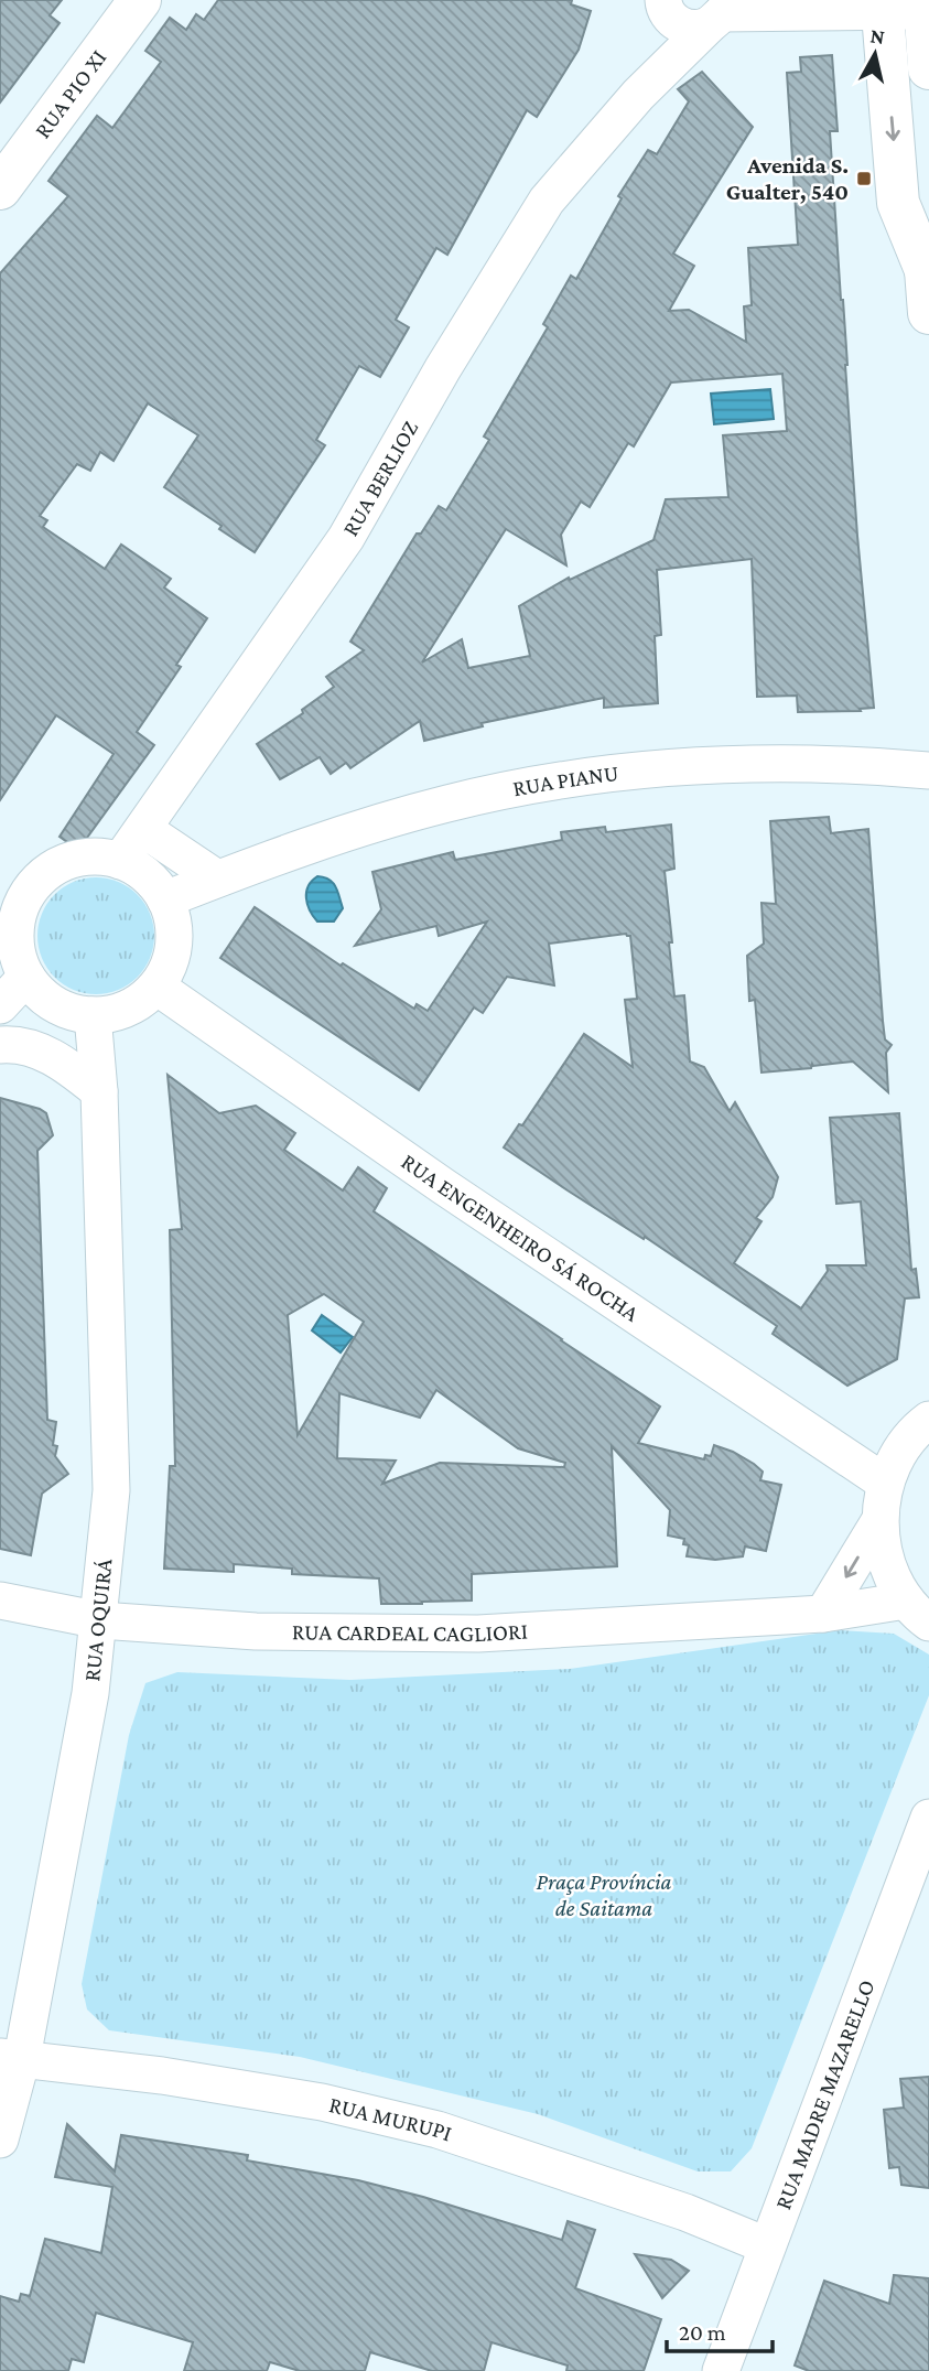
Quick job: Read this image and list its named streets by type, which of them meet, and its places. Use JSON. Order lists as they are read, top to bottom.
{
  "streets": {
    "street": [
      "RUA PIO XI",
      "RUA BERLIOZ",
      "RUA PIANU",
      "RUA ENGENHEIRO SÁ ROCHA",
      "RUA OQUIRÁ",
      "RUA CARDEAL CAGLIORI",
      "RUA MADRE MAZARELLO",
      "RUA MURUPI"
    ]
  },
  "crossings": [
    ["RUA BERLIOZ", "RUA PIANU"],
    ["RUA BERLIOZ", "RUA ENGENHEIRO SÁ ROCHA"],
    ["RUA BERLIOZ", "RUA OQUIRÁ"],
    ["RUA PIANU", "RUA ENGENHEIRO SÁ ROCHA"],
    ["RUA PIANU", "RUA OQUIRÁ"],
    ["RUA ENGENHEIRO SÁ ROCHA", "RUA OQUIRÁ"],
    ["RUA OQUIRÁ", "RUA CARDEAL CAGLIORI"],
    ["RUA OQUIRÁ", "RUA MURUPI"],
    ["RUA MADRE MAZARELLO", "RUA MURUPI"]
  ],
  "parks": ["Praça Província de Saitama"],
  "places": {
    "transit": ["Avenida S. Gualter, 540"]
  },
  "scale_bar": "20 m",
  "north": "top"
}
